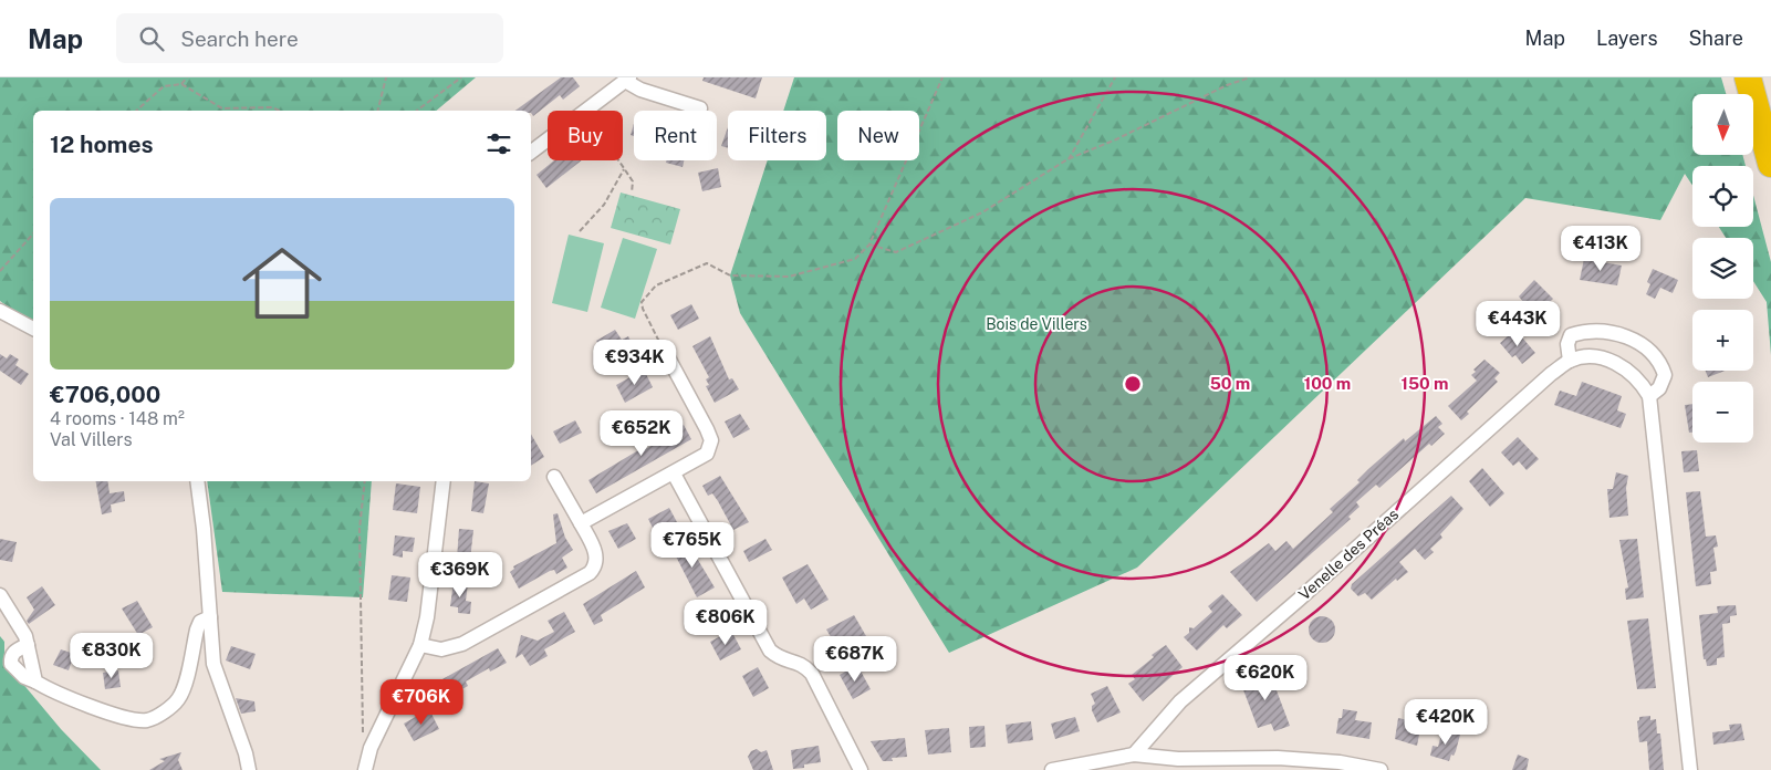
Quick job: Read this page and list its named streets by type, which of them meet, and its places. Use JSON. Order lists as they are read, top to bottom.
{
  "streets": {
    "street": ["Venelle des Préas"]
  },
  "parks": ["Bois de Villers"],
  "north": "bottom",
  "page": {
    "header": "Map",
    "search": "Search here",
    "nav": ["Map", "Layers", "Share"],
    "map_buttons": ["+", "−"],
    "chip": [
      "Buy",
      "Rent",
      "Filters",
      "New"
    ],
    "heading": "12 homes",
    "list": [
      {
        "name": "€706,000",
        "note": "4 rooms · 148 m² · Val Villers"
      }
    ],
    "price": [
      "€413K",
      "€443K",
      "€934K",
      "€652K",
      "€765K",
      "€369K",
      "€806K",
      "€830K",
      "€687K",
      "€620K",
      "€706K",
      "€420K"
    ]
  },
  "rings": ["50 m", "100 m", "150 m"]
}
